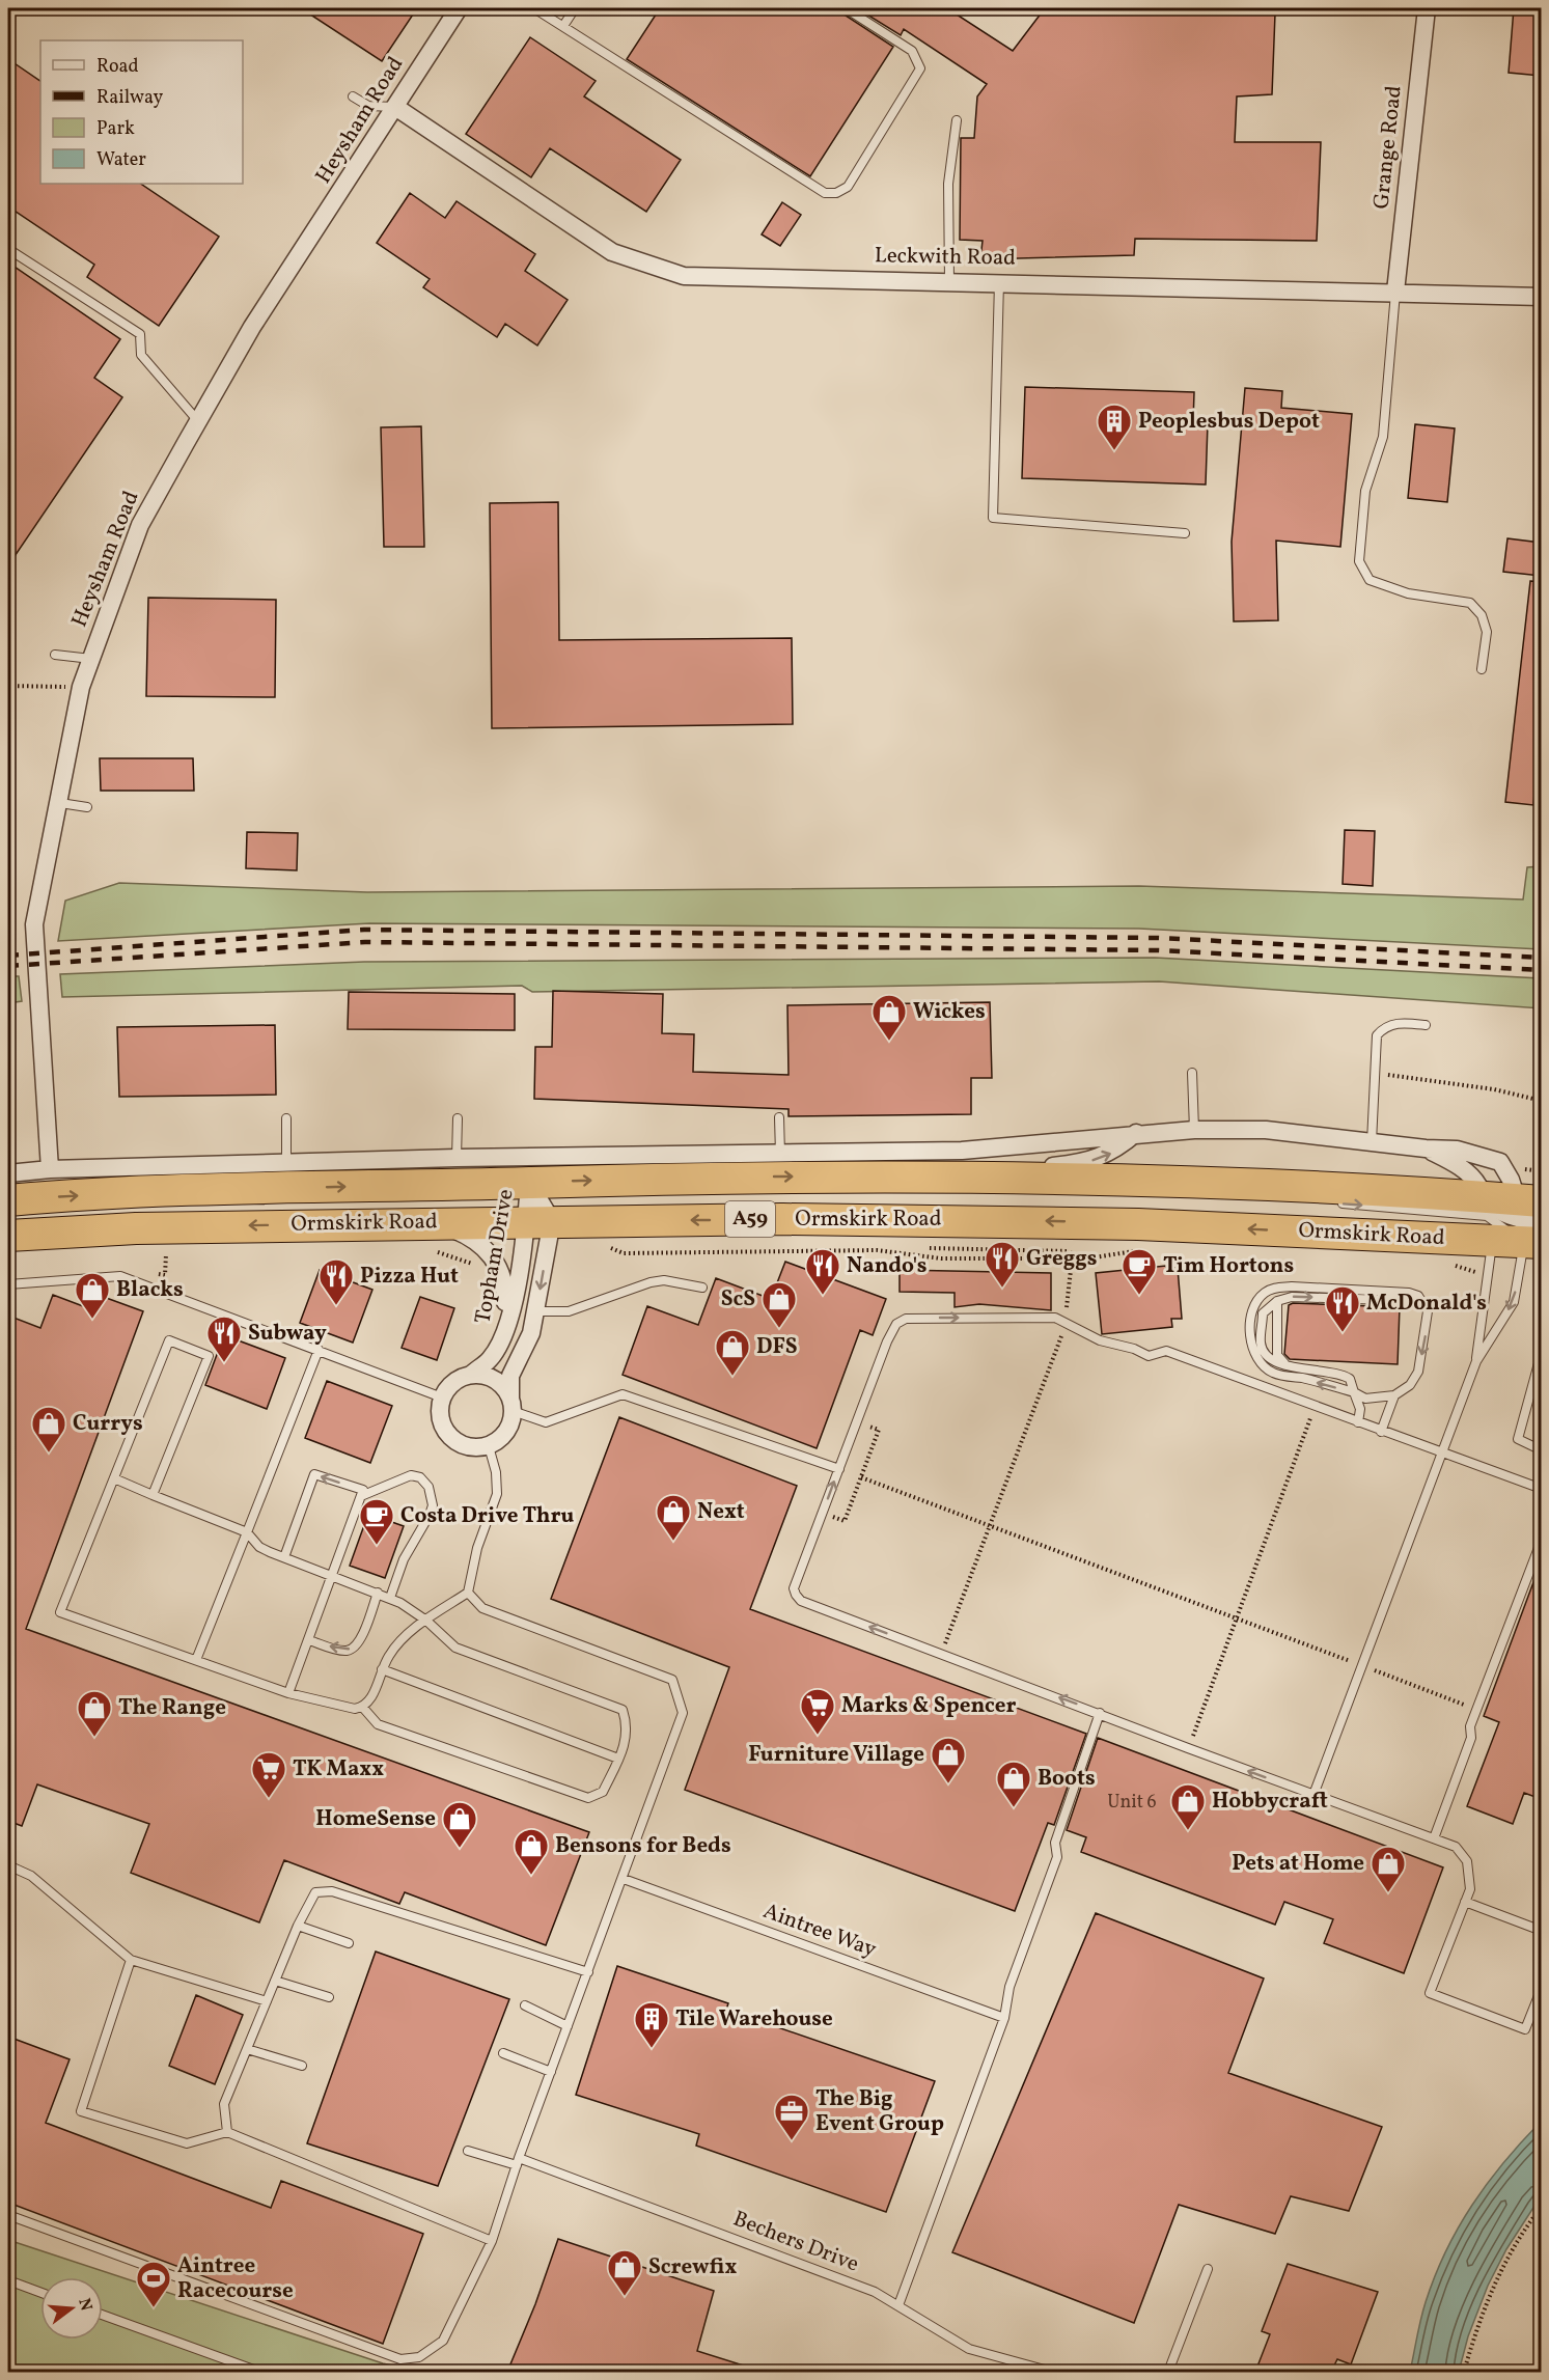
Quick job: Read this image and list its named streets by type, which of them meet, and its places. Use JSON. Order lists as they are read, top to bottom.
{
  "streets": {
    "highway": ["A59", "Ormskirk Road"],
    "street": [
      "Heysham Road",
      "Grange Road",
      "Leckwith Road",
      "Topham Drive"
    ],
    "lane": ["Aintree Way", "Bechers Drive"]
  },
  "crossings": [
    ["Heysham Road", "Leckwith Road"],
    ["Grange Road", "Leckwith Road"],
    ["Ormskirk Road", "Topham Drive"]
  ],
  "places": {
    "building": ["Peoplesbus Depot", "Tile Warehouse"],
    "shop": [
      "Wickes",
      "Blacks",
      "ScS",
      "DFS",
      "Currys",
      "Next",
      "The Range",
      "Furniture Village",
      "Boots",
      "Hobbycraft",
      "HomeSense",
      "Bensons for Beds",
      "Pets at Home",
      "Screwfix"
    ],
    "restaurant": [
      "Greggs",
      "Nando's",
      "Pizza Hut",
      "McDonald's",
      "Subway"
    ],
    "cafe": ["Tim Hortons", "Costa Drive Thru"],
    "supermarket": ["Marks & Spencer", "TK Maxx"],
    "office": ["The Big Event Group"],
    "sports": ["Aintree Racecourse"]
  },
  "house_numbers": ["Unit 6"],
  "legend": [
    "Road",
    "Railway",
    "Park",
    "Water"
  ],
  "north": "right"
}
